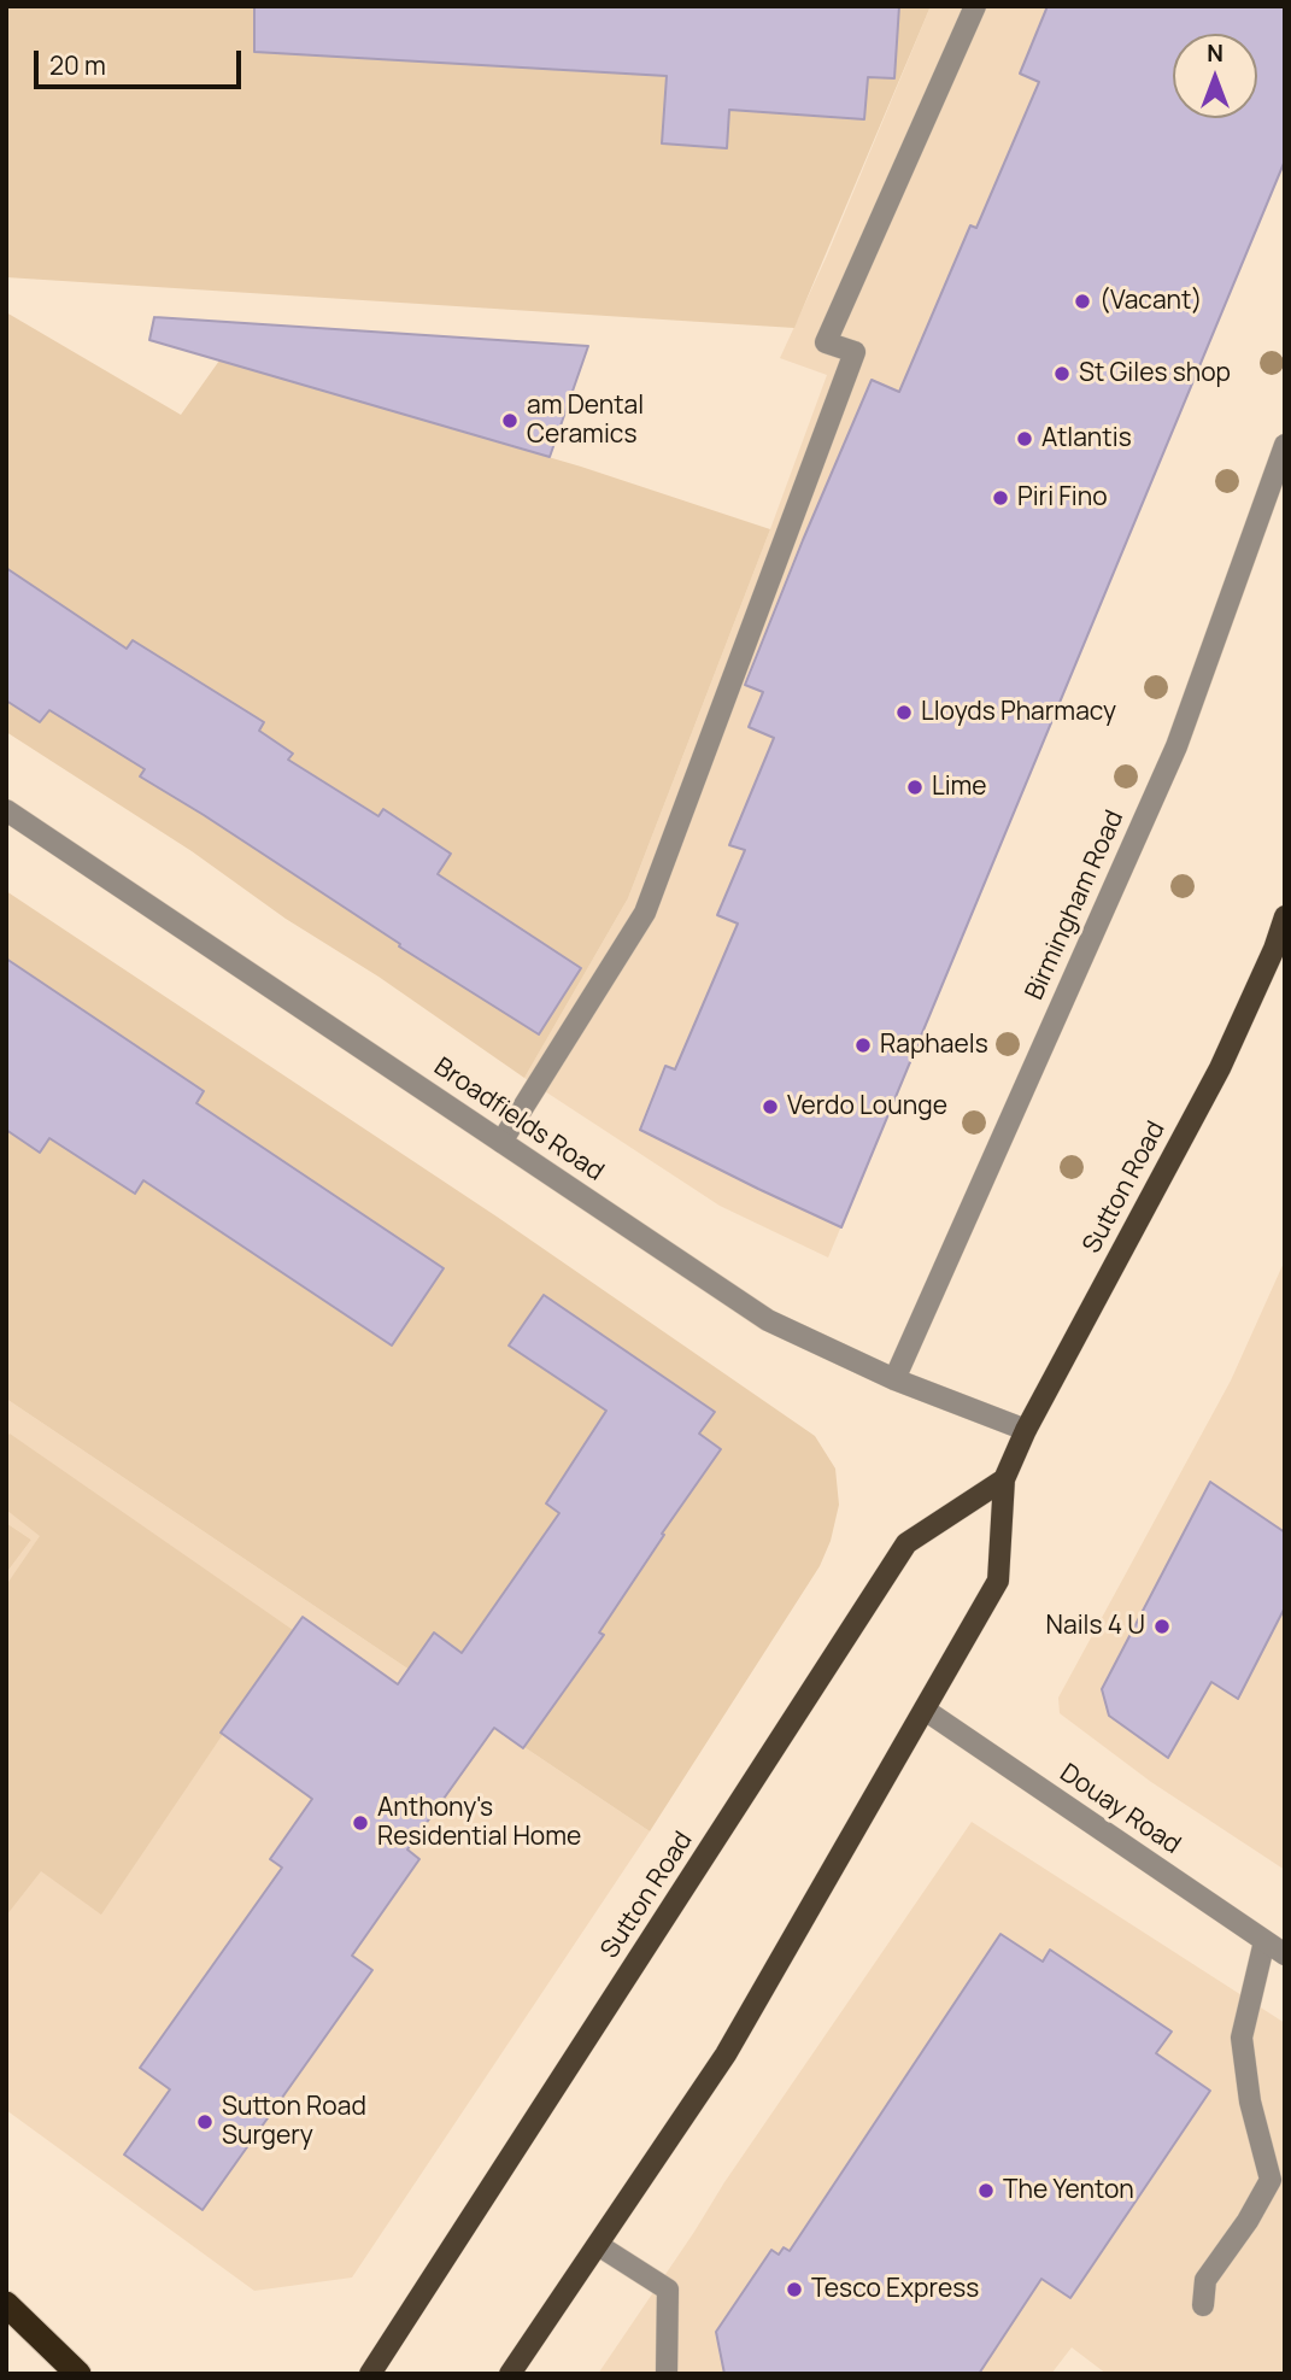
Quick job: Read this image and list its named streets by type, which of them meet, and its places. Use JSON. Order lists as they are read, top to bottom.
{
  "streets": {
    "main road": ["Sutton Road"],
    "street": ["Birmingham Road", "Broadfields Road", "Douay Road"]
  },
  "crossings": [
    ["Birmingham Road", "Broadfields Road"],
    ["Broadfields Road", "Sutton Road"],
    ["Sutton Road", "Douay Road"]
  ],
  "places": [
    "(Vacant)",
    "St Giles shop",
    "am Dental Ceramics",
    "Atlantis",
    "Piri Fino",
    "Lloyds Pharmacy",
    "Lime",
    "Raphaels",
    "Verdo Lounge",
    "Nails 4 U",
    "Anthony's Residential Home",
    "Sutton Road Surgery",
    "The Yenton",
    "Tesco Express"
  ],
  "scale_bar": "20 m",
  "north": "top"
}
